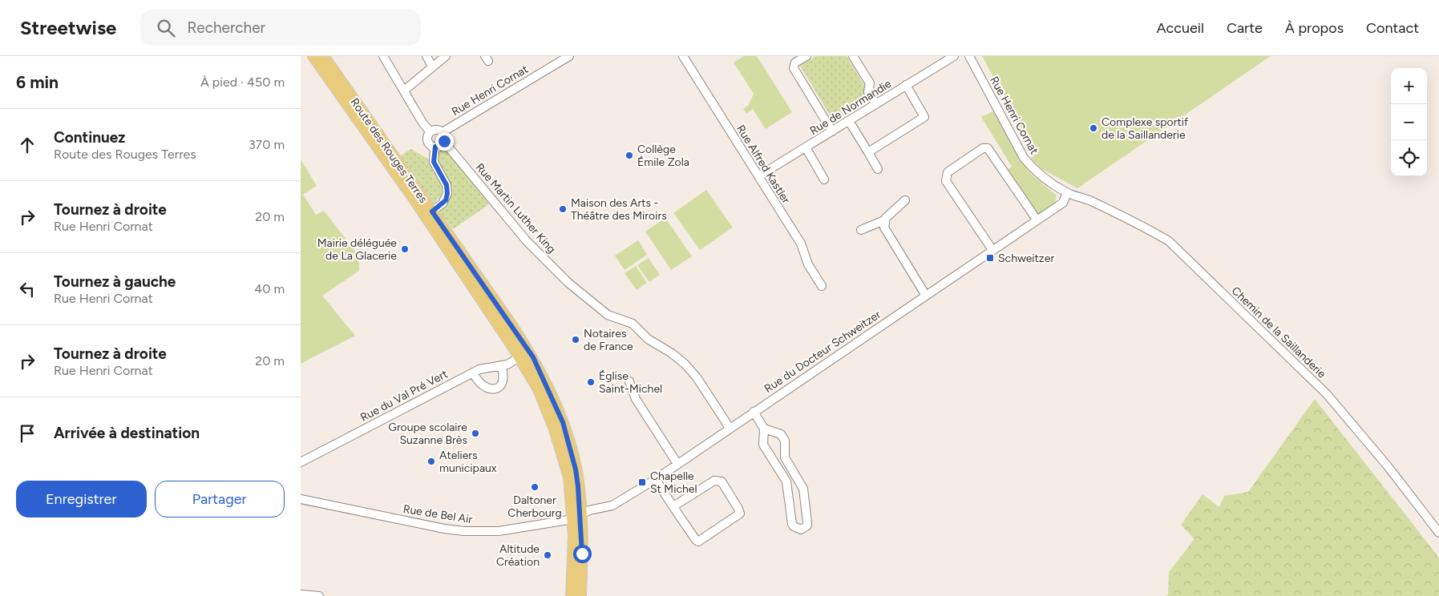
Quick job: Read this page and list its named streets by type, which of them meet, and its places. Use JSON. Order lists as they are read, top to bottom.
{
  "streets": {
    "main road": ["Route des Rouges Terres"],
    "street": [
      "Rue Henri Cornat",
      "Rue de Normandie",
      "Rue Alfred Kastler",
      "Rue Martin Luther King",
      "Chemin de la Saillanderie",
      "Rue du Docteur Schweitzer",
      "Rue du Val Pré Vert",
      "Rue de Bel Air"
    ]
  },
  "crossings": [
    ["Rue Henri Cornat", "Rue Martin Luther King"],
    ["Rue Henri Cornat", "Chemin de la Saillanderie"],
    ["Rue Henri Cornat", "Rue du Docteur Schweitzer"],
    ["Rue de Normandie", "Rue Alfred Kastler"],
    ["Route des Rouges Terres", "Rue du Docteur Schweitzer"],
    ["Route des Rouges Terres", "Rue du Val Pré Vert"],
    ["Route des Rouges Terres", "Rue de Bel Air"],
    ["Rue Martin Luther King", "Rue du Docteur Schweitzer"],
    ["Chemin de la Saillanderie", "Rue du Docteur Schweitzer"],
    ["Rue du Docteur Schweitzer", "Rue de Bel Air"]
  ],
  "places": {
    "other": [
      "Complexe sportif de la Saillanderie",
      "Collège Émile Zola",
      "Maison des Arts - Théâtre des Miroirs",
      "Mairie déléguée de La Glacerie",
      "Notaires de France",
      "Église Saint-Michel",
      "Groupe scolaire Suzanne Brès",
      "Ateliers municipaux",
      "Daltoner Cherbourg",
      "Altitude Création"
    ],
    "transit": ["Schweitzer", "Chapelle St Michel"]
  },
  "page": {
    "header": "Streetwise",
    "search": "Rechercher",
    "nav": [
      "Accueil",
      "Carte",
      "À propos",
      "Contact"
    ],
    "heading": ["6 min", "À pied · 450 m"],
    "map_buttons": ["+", "−"],
    "list": [
      ["Continuez", "Route des Rouges Terres", "370 m"],
      ["Tournez à droite", "Rue Henri Cornat", "20 m"],
      ["Tournez à gauche", "Rue Henri Cornat", "40 m"],
      ["Tournez à droite", "Rue Henri Cornat", "20 m"],
      "Arrivée à destination"
    ],
    "buttons": ["Enregistrer", "Partager"]
  }
}
